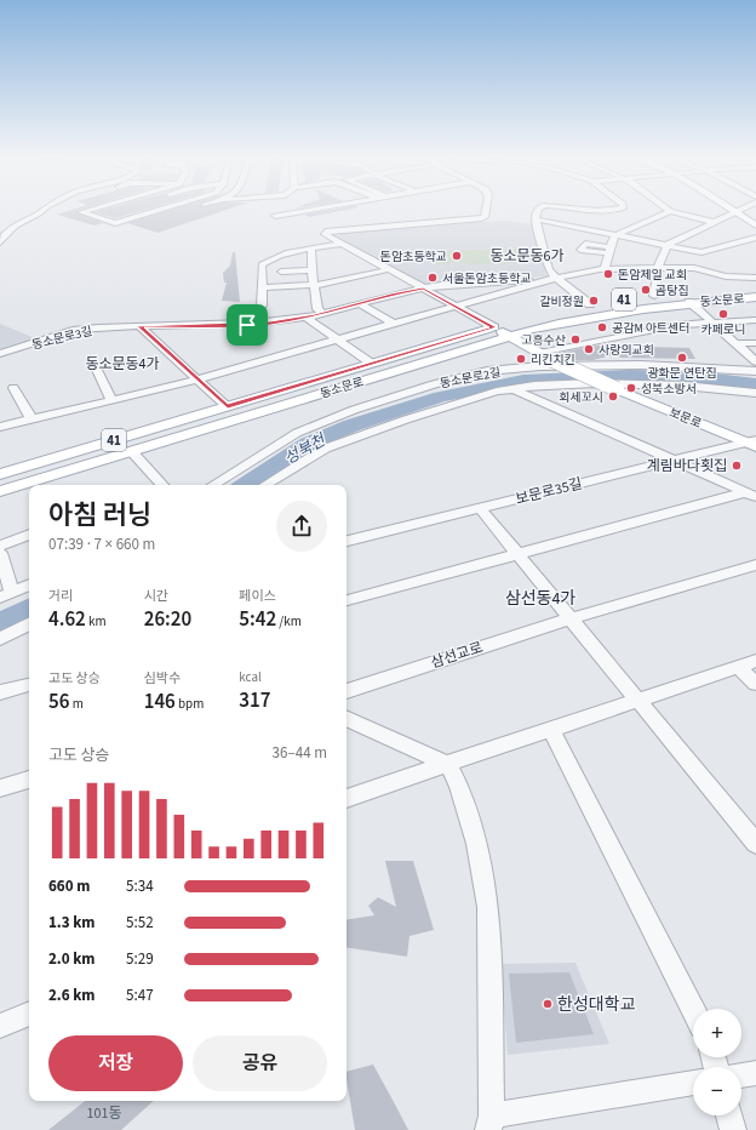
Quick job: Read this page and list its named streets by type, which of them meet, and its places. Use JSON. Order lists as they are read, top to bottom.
{
  "streets": {
    "main road": ["41", "동소문로", "보문로"],
    "street": [
      "동소문로3길",
      "동소문로2길",
      "보문로35길",
      "삼선교로"
    ]
  },
  "crossings": [
    ["동소문로", "동소문로3길"],
    ["보문로", "보문로35길"]
  ],
  "districts": ["동소문동6가", "동소문동4가", "삼선동4가"],
  "water": ["성북천"],
  "places": [
    "돈암초등학교",
    "돈암제일 교회",
    "서울돈암초등학교",
    "곰탕집",
    "갈비정원",
    "카페로니",
    "공감M 아트센터",
    "고흥수산",
    "사랑의교회",
    "광화문 연탄집",
    "리킨치킨",
    "성북소방서",
    "회세꼬시",
    "계림바다횟집",
    "한성대학교"
  ],
  "house_numbers": ["101동"],
  "page": {
    "heading": ["아침 러닝", "07:39 · 7 × 660 m"],
    "stats": [
      ["거리", "4.62 km"],
      ["시간", "26:20"],
      ["페이스", "5:42 /km"],
      ["고도 상승", "56 m"],
      ["심박수", "146 bpm"],
      ["kcal", "317"]
    ],
    "chart": ["고도 상승", "36–44 m"],
    "list": [
      {
        "name": "660 m",
        "note": "5:34"
      },
      {
        "name": "1.3 km",
        "note": "5:52"
      },
      {
        "name": "2.0 km",
        "note": "5:29"
      },
      {
        "name": "2.6 km",
        "note": "5:47"
      }
    ],
    "map_buttons": ["+", "−"],
    "buttons": ["저장", "공유"]
  }
}
